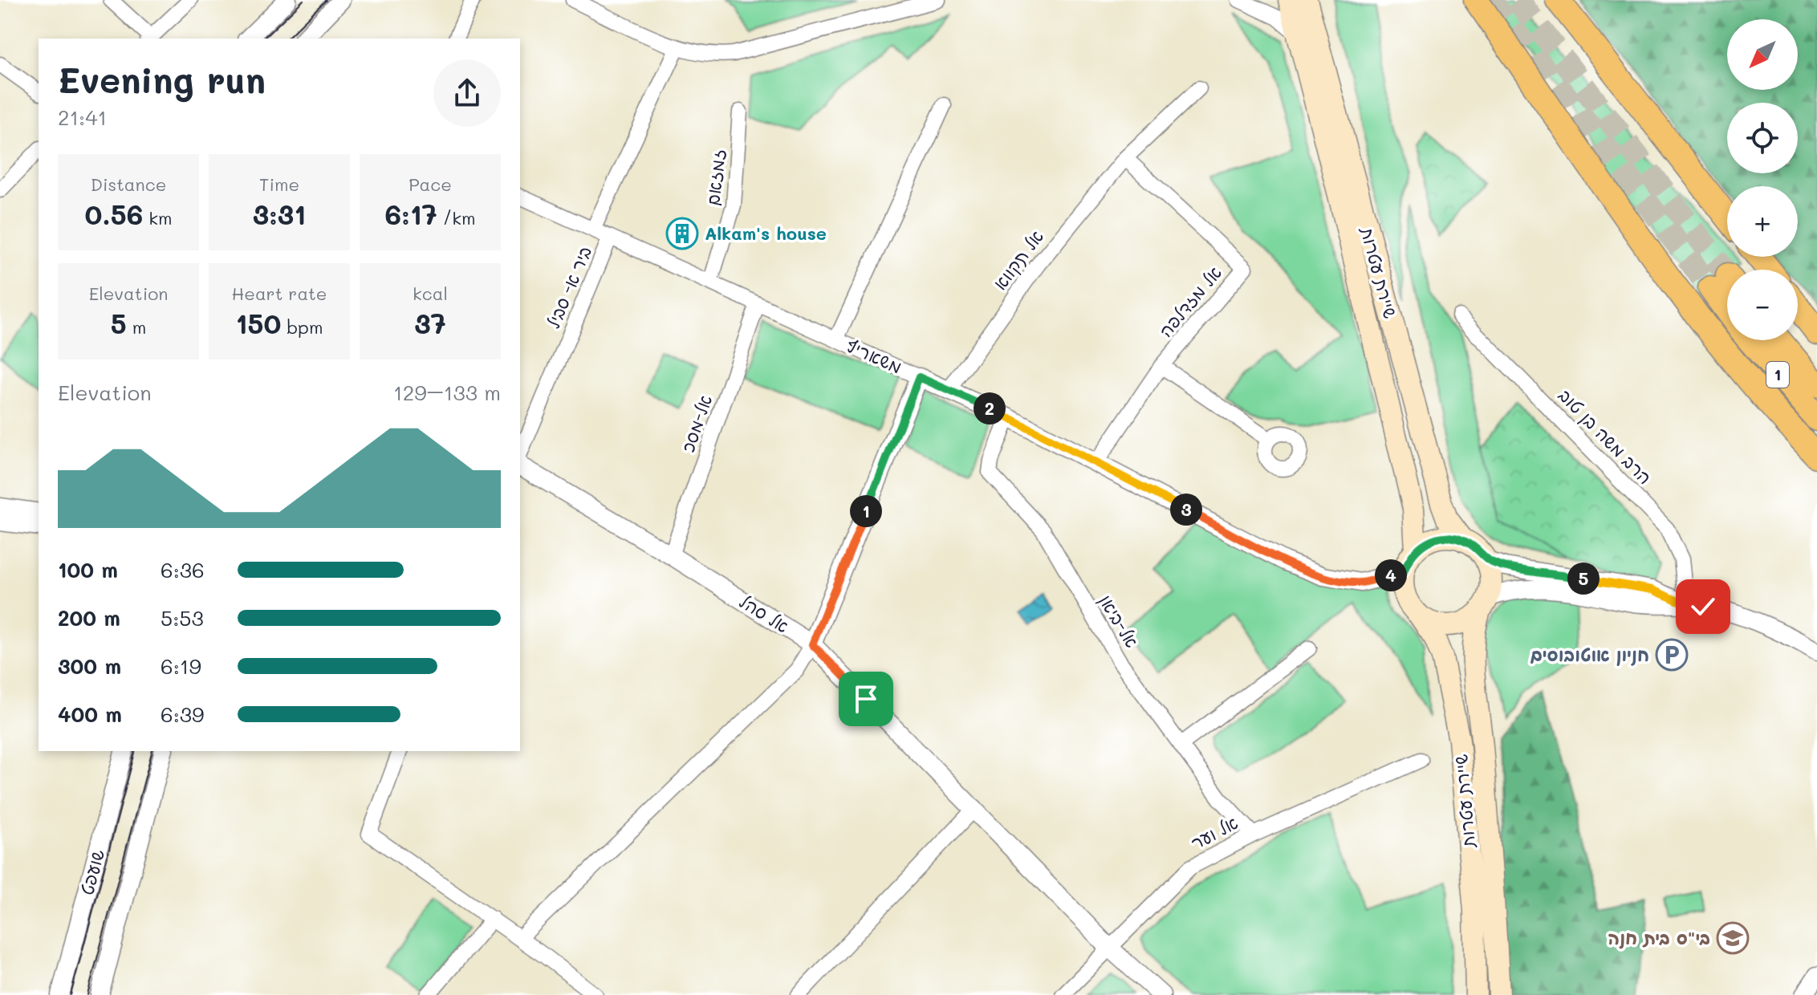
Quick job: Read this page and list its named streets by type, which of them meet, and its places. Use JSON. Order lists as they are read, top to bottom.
{
  "streets": {
    "highway": ["1"],
    "main road": ["שיירת עטרות"],
    "street": [
      "זמזאם",
      "אל תקווא",
      "ביר א- סביל",
      "אל מזדלפה",
      "משאריף",
      "אל-מסכ",
      "הרב משה בן טוב",
      "אל סהל",
      "אל-ביאן",
      "אל וער",
      "שועפט"
    ]
  },
  "crossings": [
    ["זמזאם", "משאריף"],
    ["אל תקווא", "אל מזדלפה"],
    ["אל תקווא", "משאריף"],
    ["שיירת עטרות", "משאריף"],
    ["ביר א- סביל", "משאריף"],
    ["אל מזדלפה", "משאריף"],
    ["משאריף", "אל-מסכ"],
    ["משאריף", "אל-ביאן"],
    ["אל-מסכ", "אל סהל"],
    ["אל סהל", "אל וער"],
    ["אל-ביאן", "אל וער"]
  ],
  "places": {
    "building": ["Alkam's house"],
    "parking": ["חניון אוטובוסים"],
    "school or university": ["בי\"ס בית חנה"]
  },
  "north": "bottom left",
  "page": {
    "map_buttons": ["+", "−"],
    "heading": ["Evening run", "21:41"],
    "stats": [
      ["Distance", "0.56 km"],
      ["Time", "3:31"],
      ["Pace", "6:17 /km"],
      ["Elevation", "5 m"],
      ["Heart rate", "150 bpm"],
      ["kcal", "37"]
    ],
    "chart": ["Elevation", "129–133 m"],
    "pins": [
      "2",
      "3",
      "1",
      "4",
      "5"
    ],
    "list": [
      {
        "name": "100 m",
        "note": "6:36"
      },
      {
        "name": "200 m",
        "note": "5:53"
      },
      {
        "name": "300 m",
        "note": "6:19"
      },
      {
        "name": "400 m",
        "note": "6:39"
      }
    ]
  }
}
